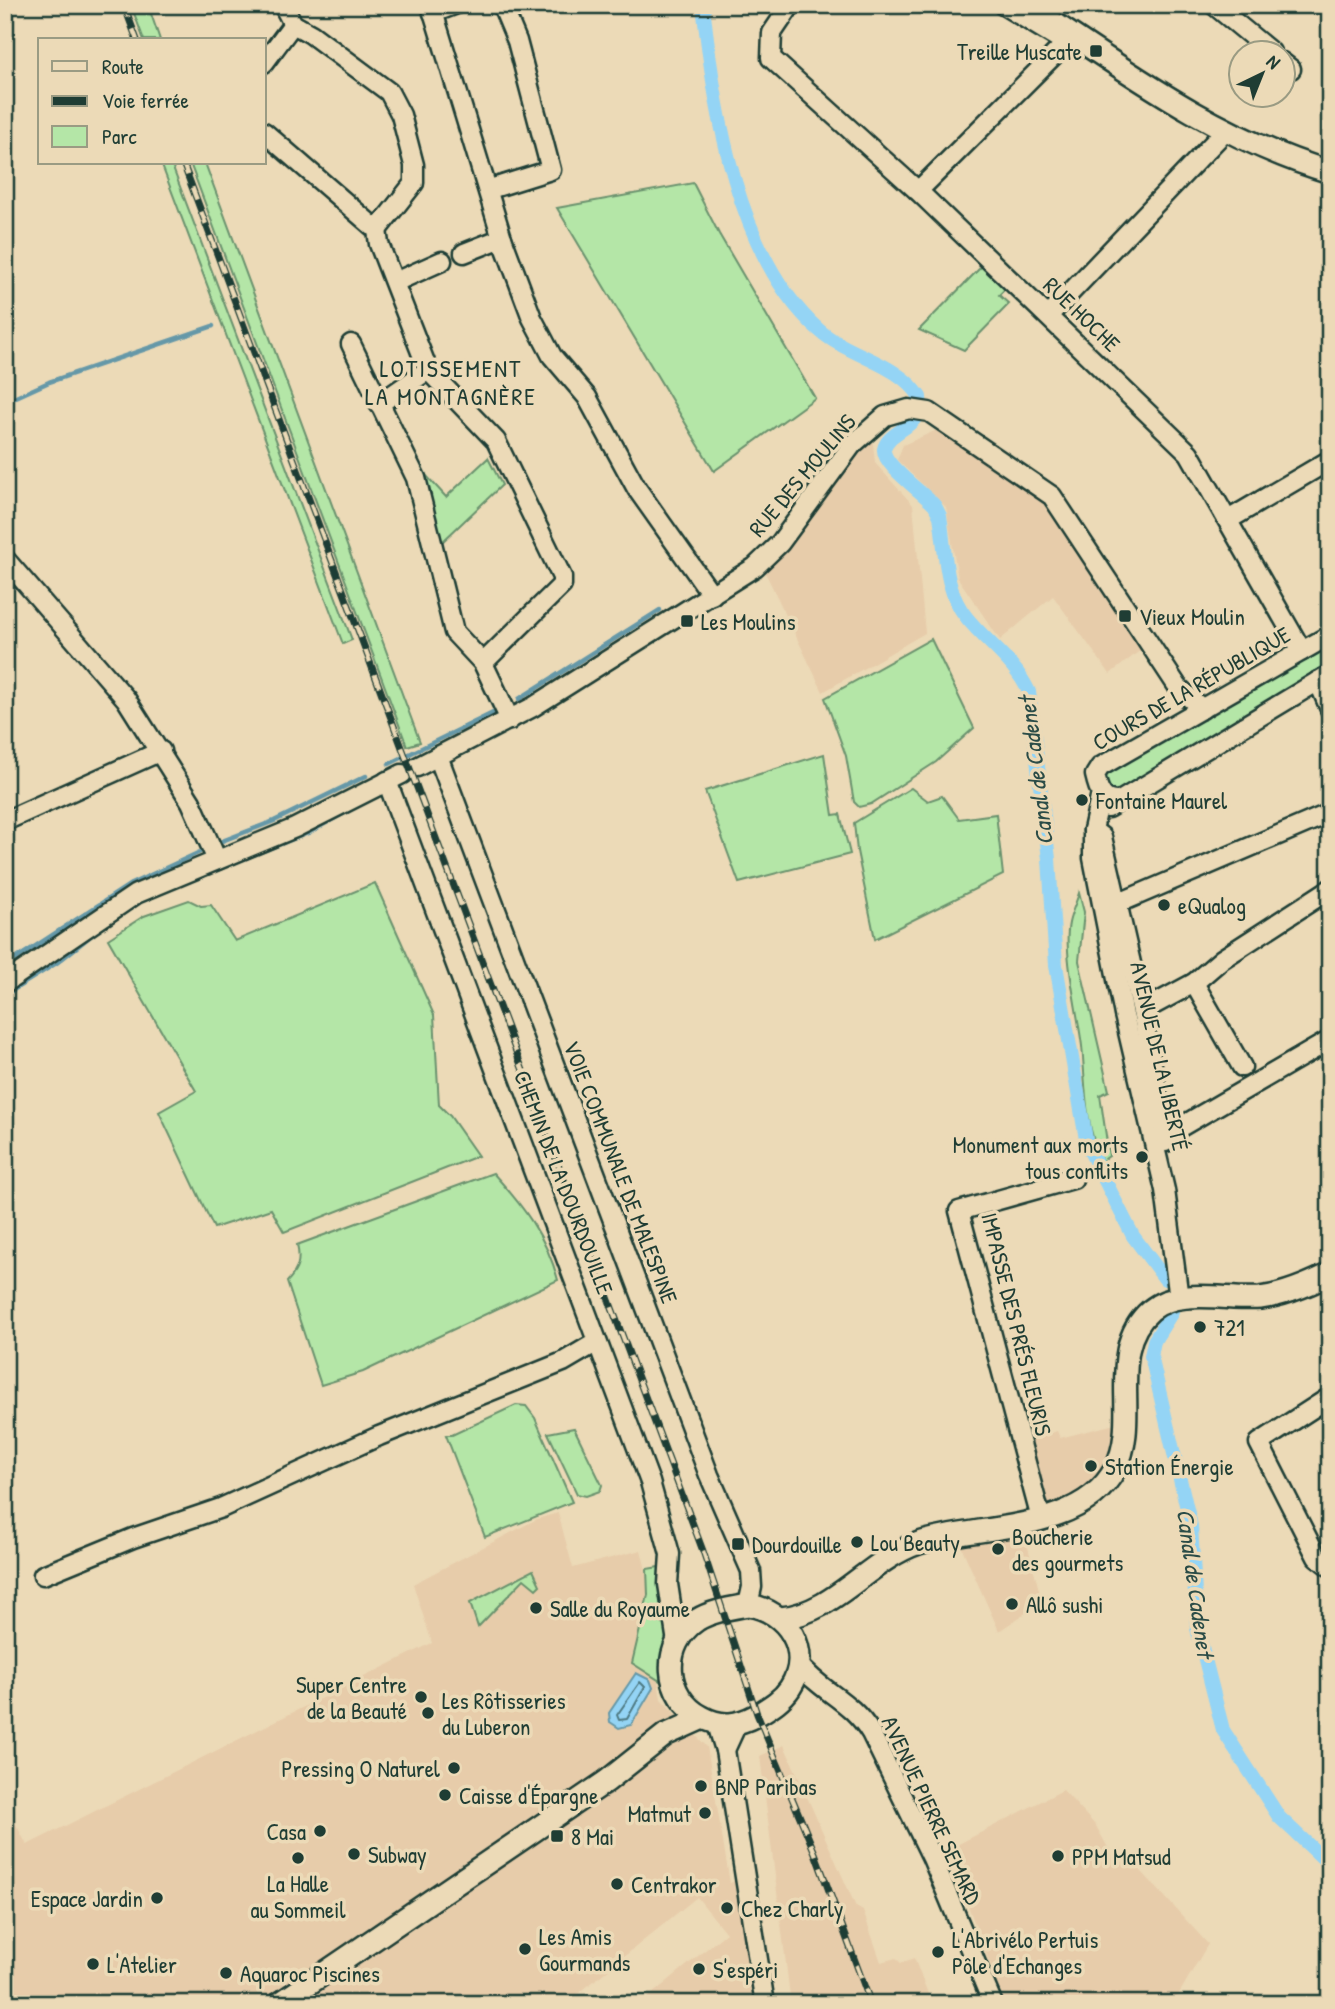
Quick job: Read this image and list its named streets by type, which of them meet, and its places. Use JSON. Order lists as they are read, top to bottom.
{
  "streets": {
    "street": [
      "RUE HOCHE",
      "RUE DES MOULINS",
      "COURS DE LA RÉPUBLIQUE",
      "AVENUE DE LA LIBERTÉ",
      "VOIE COMMUNALE DE MALESPINE",
      "CHEMIN DE LA DOURDOUILLE",
      "IMPASSE DES PRÉS FLEURIS",
      "AVENUE PIERRE SEMARD"
    ]
  },
  "crossings": [
    ["RUE HOCHE", "COURS DE LA RÉPUBLIQUE"],
    ["RUE DES MOULINS", "COURS DE LA RÉPUBLIQUE"],
    ["RUE DES MOULINS", "VOIE COMMUNALE DE MALESPINE"],
    ["RUE DES MOULINS", "CHEMIN DE LA DOURDOUILLE"],
    ["VOIE COMMUNALE DE MALESPINE", "CHEMIN DE LA DOURDOUILLE"],
    ["VOIE COMMUNALE DE MALESPINE", "AVENUE PIERRE SEMARD"],
    ["CHEMIN DE LA DOURDOUILLE", "AVENUE PIERRE SEMARD"]
  ],
  "districts": ["LOTISSEMENT LA MONTAGNÈRE"],
  "water": ["Canal de Cadenet"],
  "places": {
    "transit": [
      "Treille Muscate",
      "Vieux Moulin",
      "Les Moulins",
      "Dourdouille",
      "8 Mai"
    ],
    "other": [
      "Fontaine Maurel",
      "eQualog",
      "Monument aux morts tous conflits",
      "721",
      "Station Énergie",
      "Lou Beauty",
      "Boucherie des gourmets",
      "Allô sushi",
      "Salle du Royaume",
      "Super Centre de la Beauté",
      "Les Rôtisseries du Luberon",
      "Pressing O Naturel",
      "BNP Paribas",
      "Caisse d'Épargne",
      "Matmut",
      "Casa",
      "Subway",
      "PPM Matsud",
      "La Halle au Sommeil",
      "Centrakor",
      "Espace Jardin",
      "Chez Charly",
      "Les Amis Gourmands",
      "L'Abrivélo Pertuis Pôle d'Echanges",
      "L'Atelier",
      "S'espéri",
      "Aquaroc Piscines"
    ]
  },
  "legend": ["Route", "Voie ferrée", "Parc"],
  "north": "top right"
}
